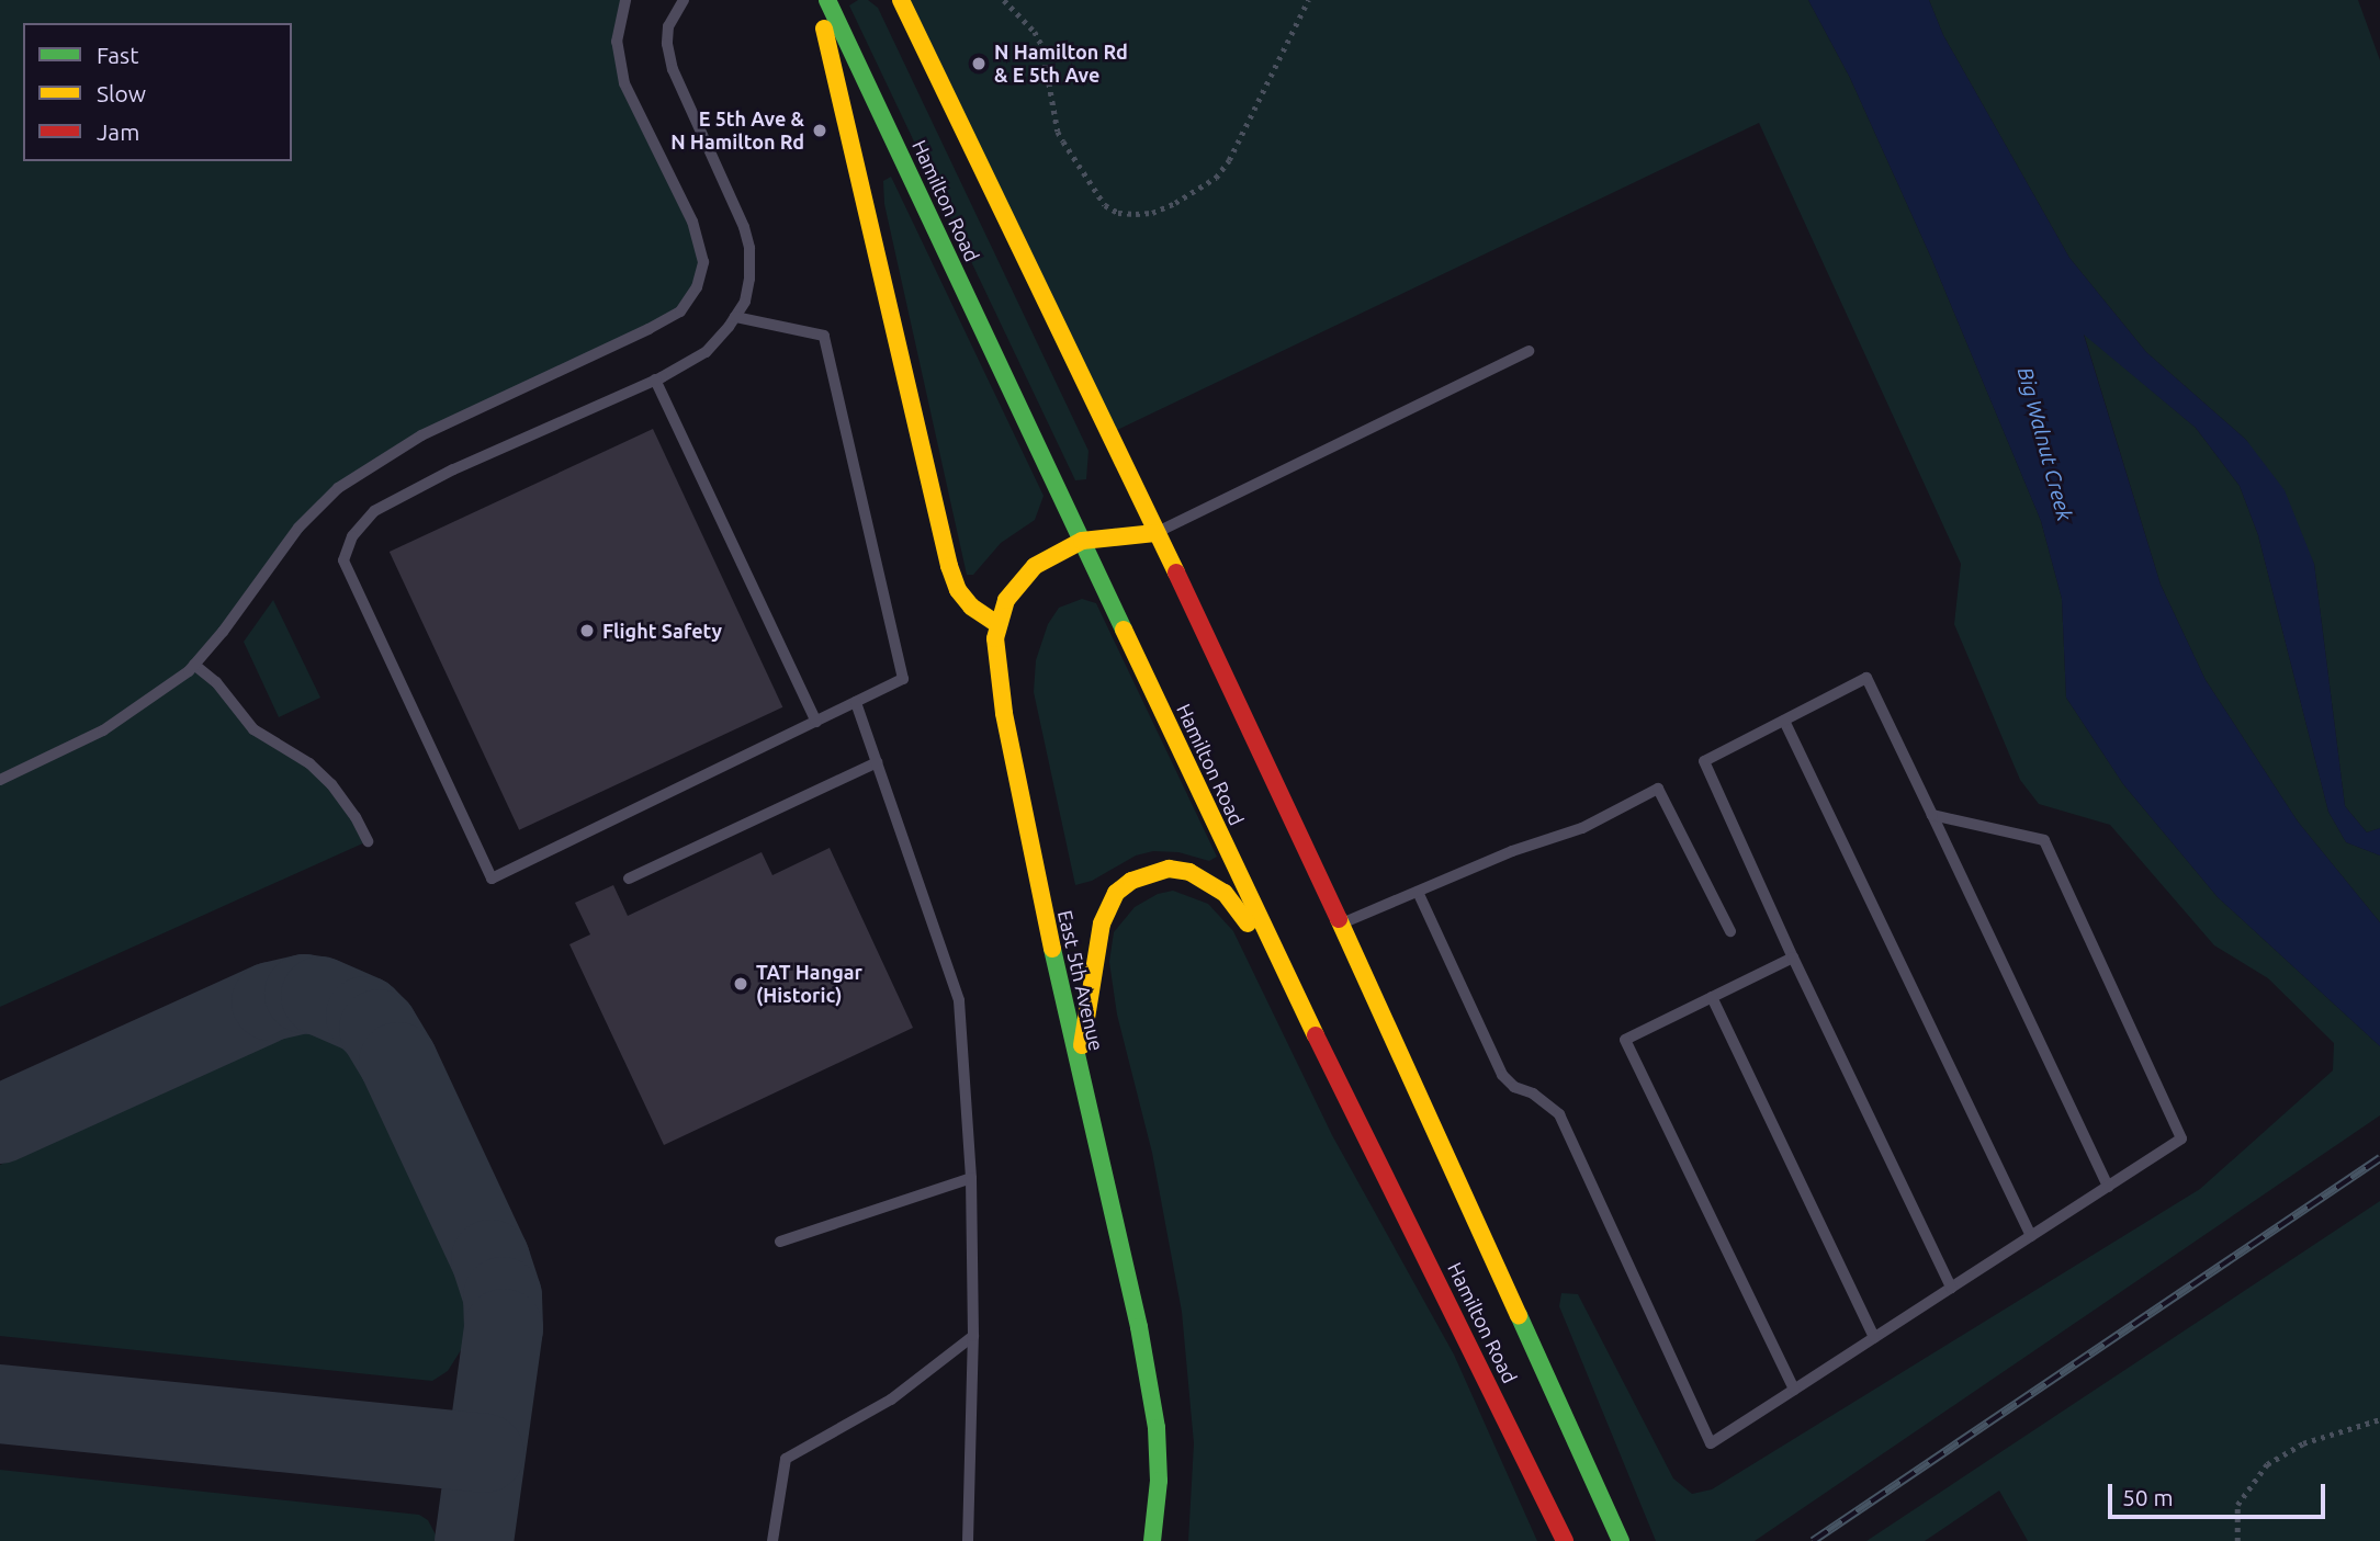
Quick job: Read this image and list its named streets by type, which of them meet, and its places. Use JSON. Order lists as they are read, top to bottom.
{
  "streets": {
    "main road": ["Hamilton Road", "East 5th Avenue"]
  },
  "crossings": [
    ["Hamilton Road", "East 5th Avenue"]
  ],
  "water": ["Big Walnut Creek"],
  "places": [
    "N Hamilton Rd & E 5th Ave",
    "E 5th Ave & N Hamilton Rd",
    "Flight Safety",
    "TAT Hangar (Historic)"
  ],
  "legend": ["Fast", "Slow", "Jam"],
  "scale_bar": "50 m"
}
